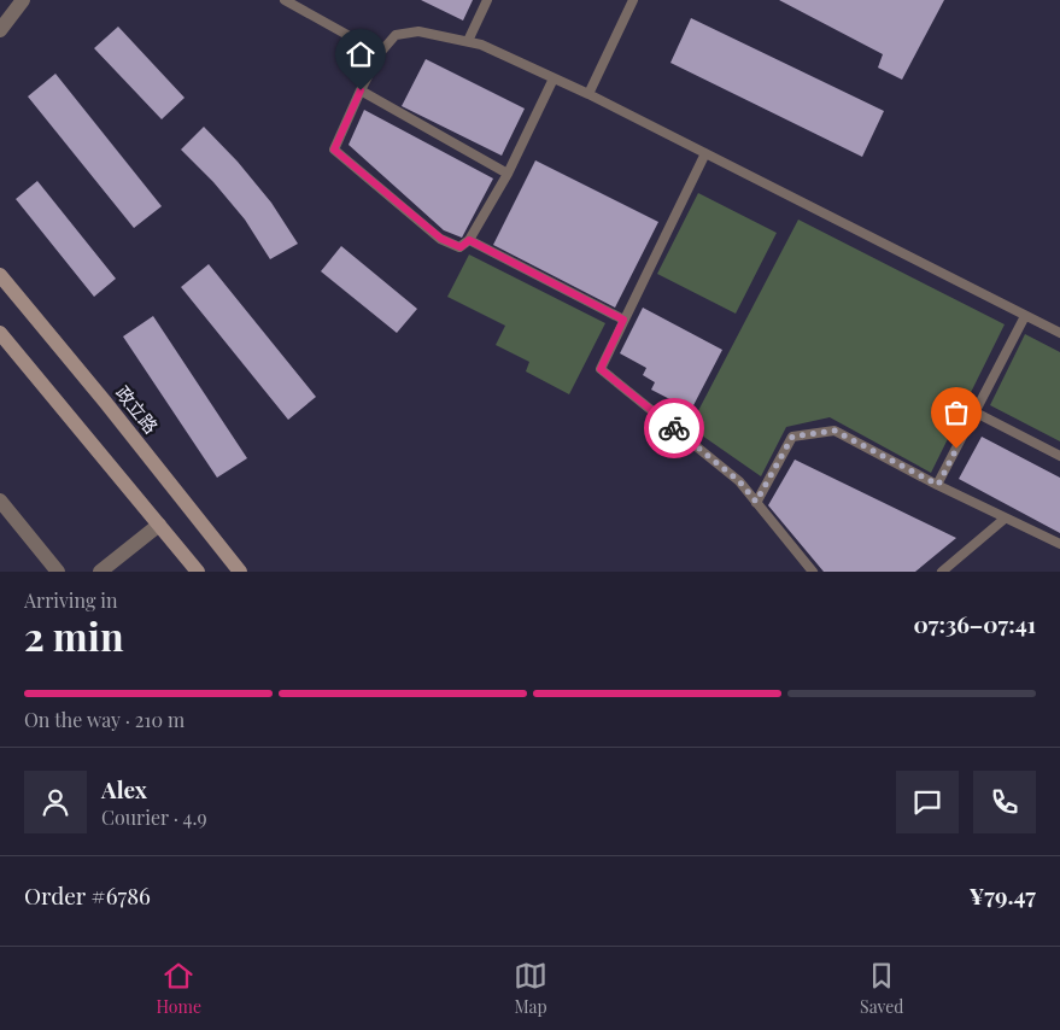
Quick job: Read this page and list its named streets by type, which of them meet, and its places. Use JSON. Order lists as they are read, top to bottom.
{
  "streets": {
    "main road": ["政立路"]
  },
  "page": {
    "heading": ["2 min", "Arriving in", "07:36–07:41"],
    "panel": [
      "Alex",
      "Courier · 4.9",
      "Order #6786",
      "¥79.47"
    ],
    "bar": "On the way · 210 m",
    "tabs": ["Home", "Map", "Saved"]
  }
}
